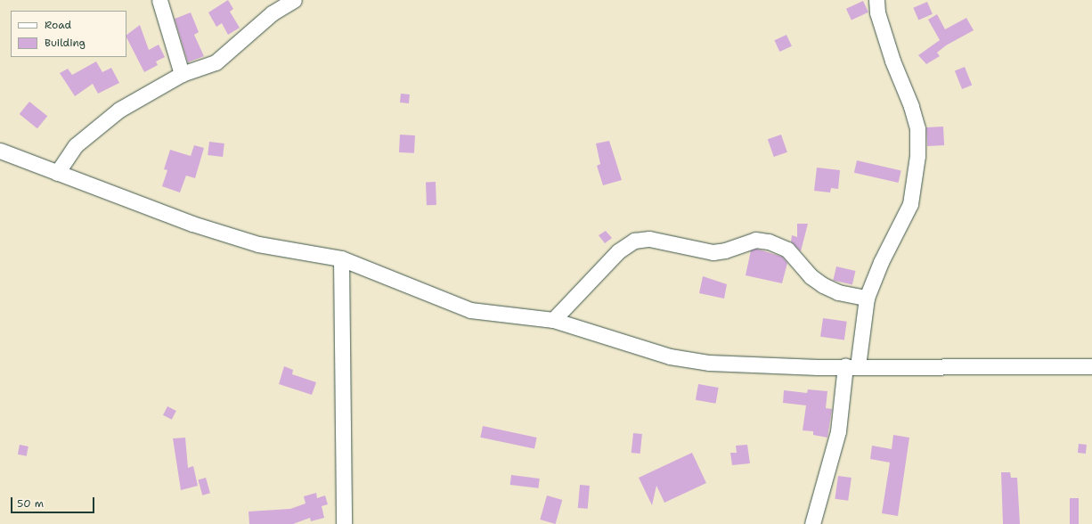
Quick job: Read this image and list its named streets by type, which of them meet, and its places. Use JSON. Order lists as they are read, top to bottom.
{
  "legend": ["Road", "Building"],
  "scale_bar": "50 m"
}
